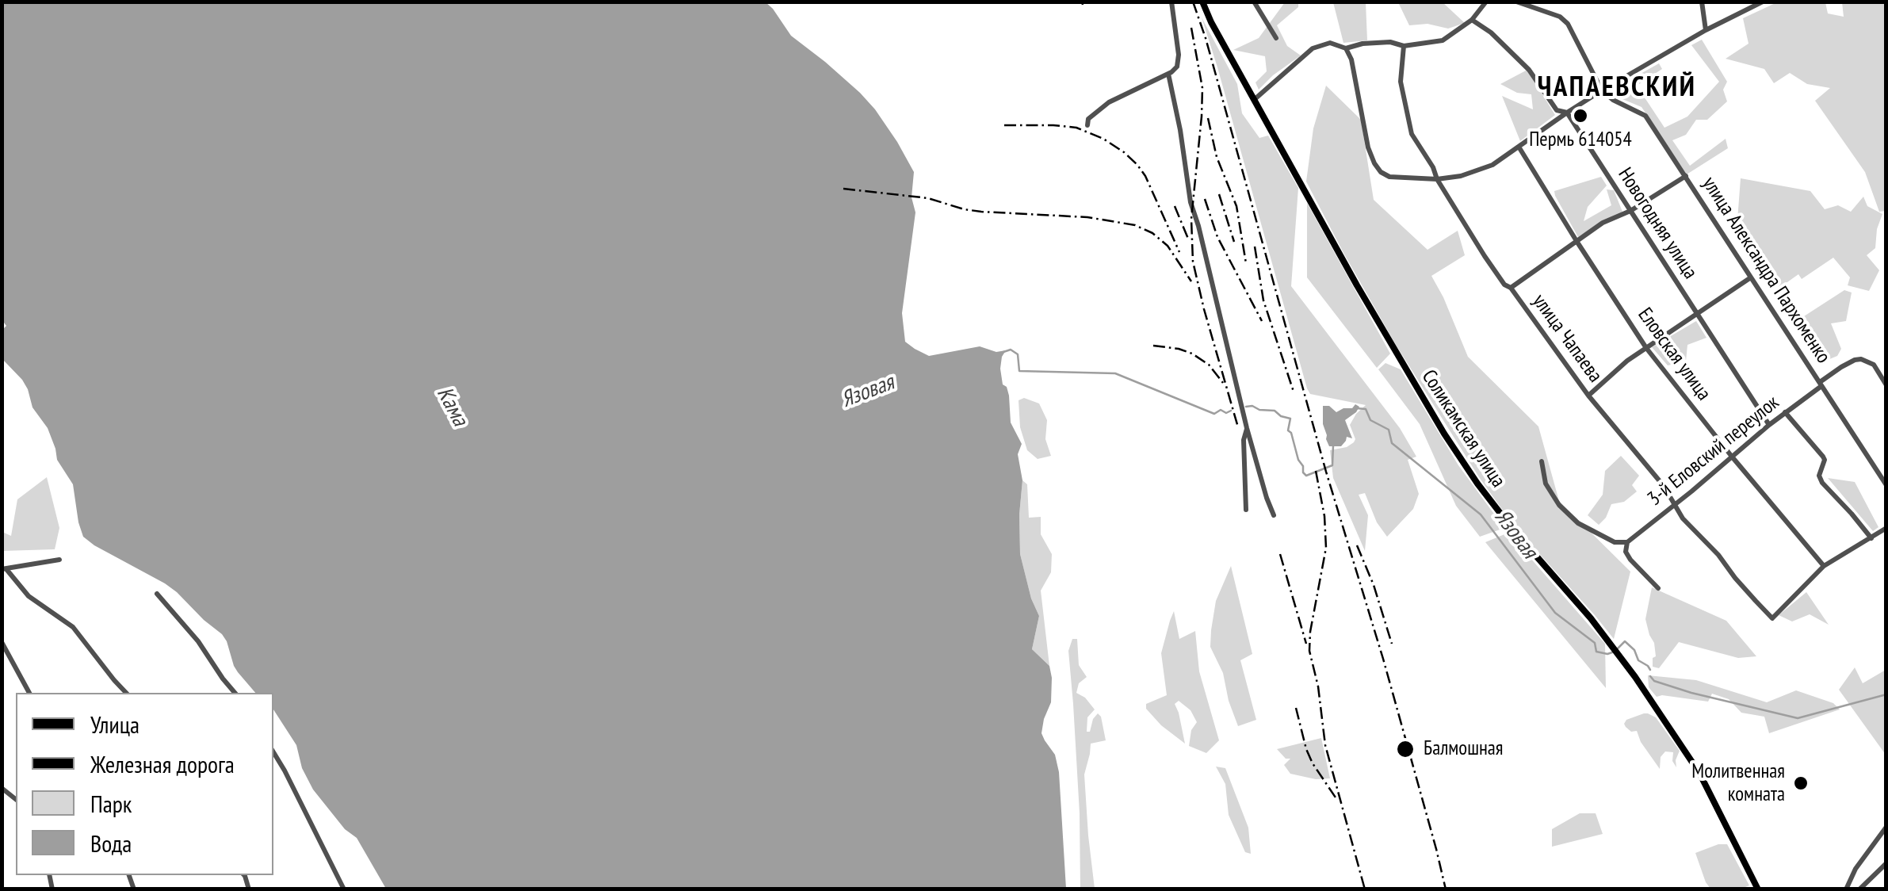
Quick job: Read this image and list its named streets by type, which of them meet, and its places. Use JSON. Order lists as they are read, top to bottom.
{
  "streets": {
    "main road": ["Соликамская улица"],
    "street": [
      "Новогодняя улица",
      "улица Александра Пархоменко",
      "улица Чапаева",
      "Еловская улица",
      "3-й Еловский переулок"
    ]
  },
  "crossings": [
    ["Новогодняя улица", "3-й Еловский переулок"],
    ["улица Александра Пархоменко", "3-й Еловский переулок"],
    ["улица Чапаева", "Еловская улица"],
    ["улица Чапаева", "3-й Еловский переулок"],
    ["Еловская улица", "3-й Еловский переулок"]
  ],
  "districts": ["ЧАПАЕВСКИЙ"],
  "water": ["Язовая", "Кама"],
  "places": ["Пермь 614054", "Балмошная", "Молитвенная комната"],
  "legend": [
    "Улица",
    "Железная дорога",
    "Парк",
    "Вода"
  ]
}
